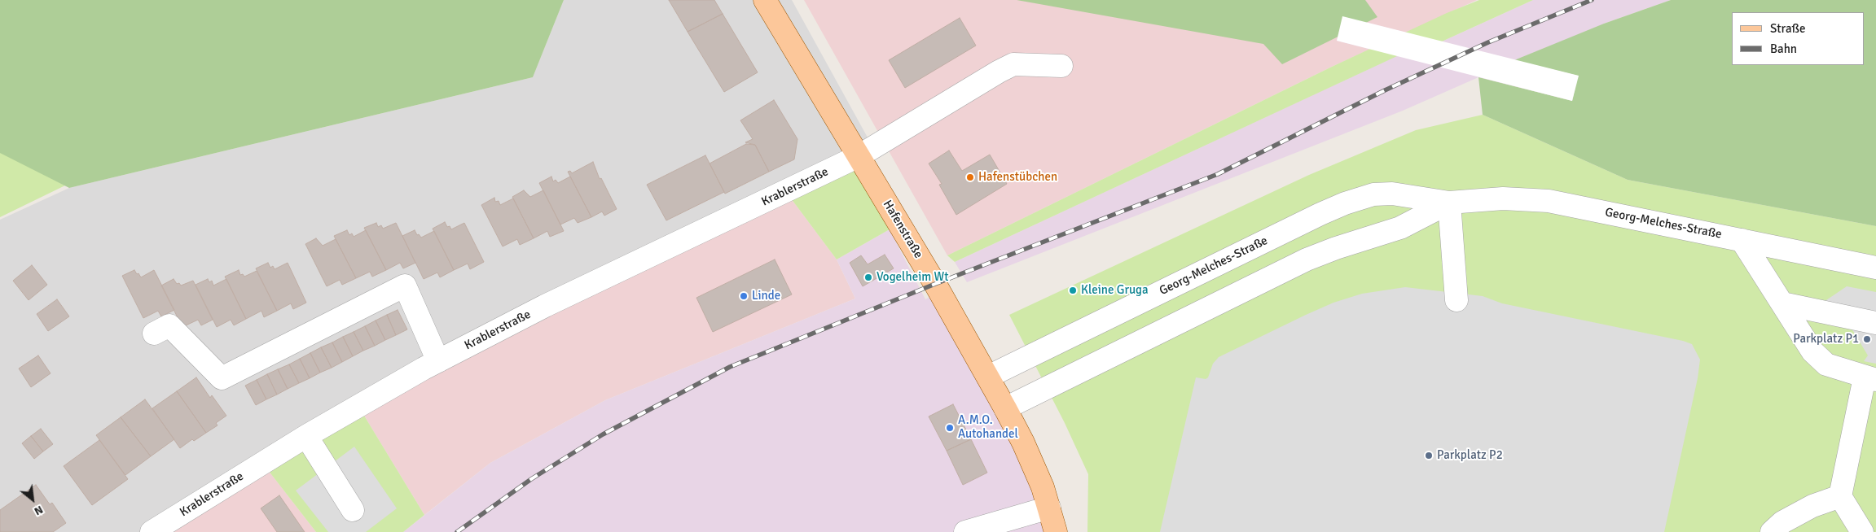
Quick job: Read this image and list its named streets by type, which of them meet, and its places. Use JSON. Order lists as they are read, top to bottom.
{
  "streets": {
    "main road": ["Hafenstraße"],
    "street": ["Krablerstraße", "Georg-Melches-Straße"]
  },
  "crossings": [
    ["Krablerstraße", "Hafenstraße"],
    ["Georg-Melches-Straße", "Hafenstraße"]
  ],
  "places": [
    "Hafenstübchen",
    "Vogelheim Wt",
    "Kleine Gruga",
    "Linde",
    "Parkplatz P1",
    "A.M.O. Autohandel",
    "Parkplatz P2"
  ],
  "legend": ["Straße", "Bahn"],
  "north": "bottom right"
}
